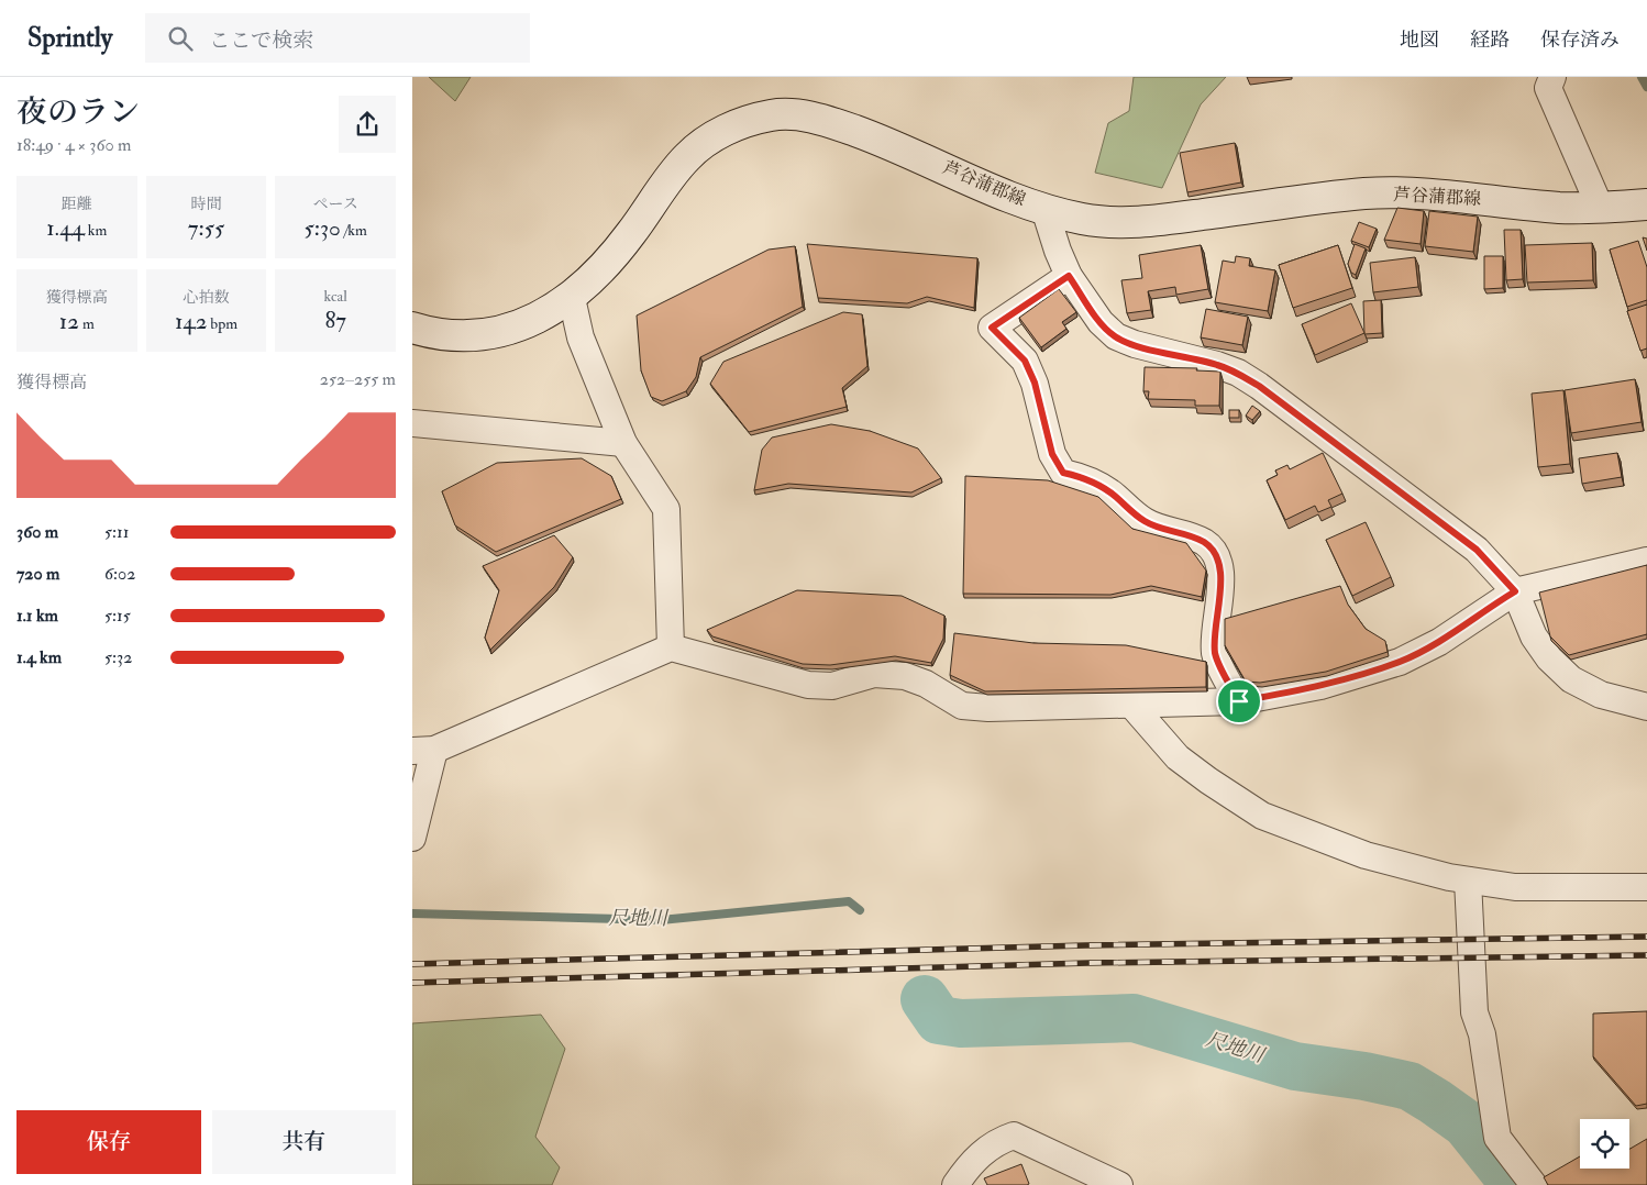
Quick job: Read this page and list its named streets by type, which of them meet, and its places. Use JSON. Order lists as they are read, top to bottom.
{
  "streets": {
    "main road": ["芦谷蒲郡線"]
  },
  "water": ["尺地川"],
  "page": {
    "header": "Sprintly",
    "search": "ここで検索",
    "nav": ["地図", "経路", "保存済み"],
    "heading": ["夜のラン", "18:49 · 4 × 360 m"],
    "stats": [
      ["距離", "1.44 km"],
      ["時間", "7:55"],
      ["ペース", "5:30 /km"],
      ["獲得標高", "12 m"],
      ["心拍数", "142 bpm"],
      ["kcal", "87"]
    ],
    "chart": ["獲得標高", "252–255 m"],
    "list": [
      {
        "name": "360 m",
        "note": "5:11"
      },
      {
        "name": "720 m",
        "note": "6:02"
      },
      {
        "name": "1.1 km",
        "note": "5:15"
      },
      {
        "name": "1.4 km",
        "note": "5:32"
      }
    ],
    "buttons": ["保存", "共有"]
  }
}
